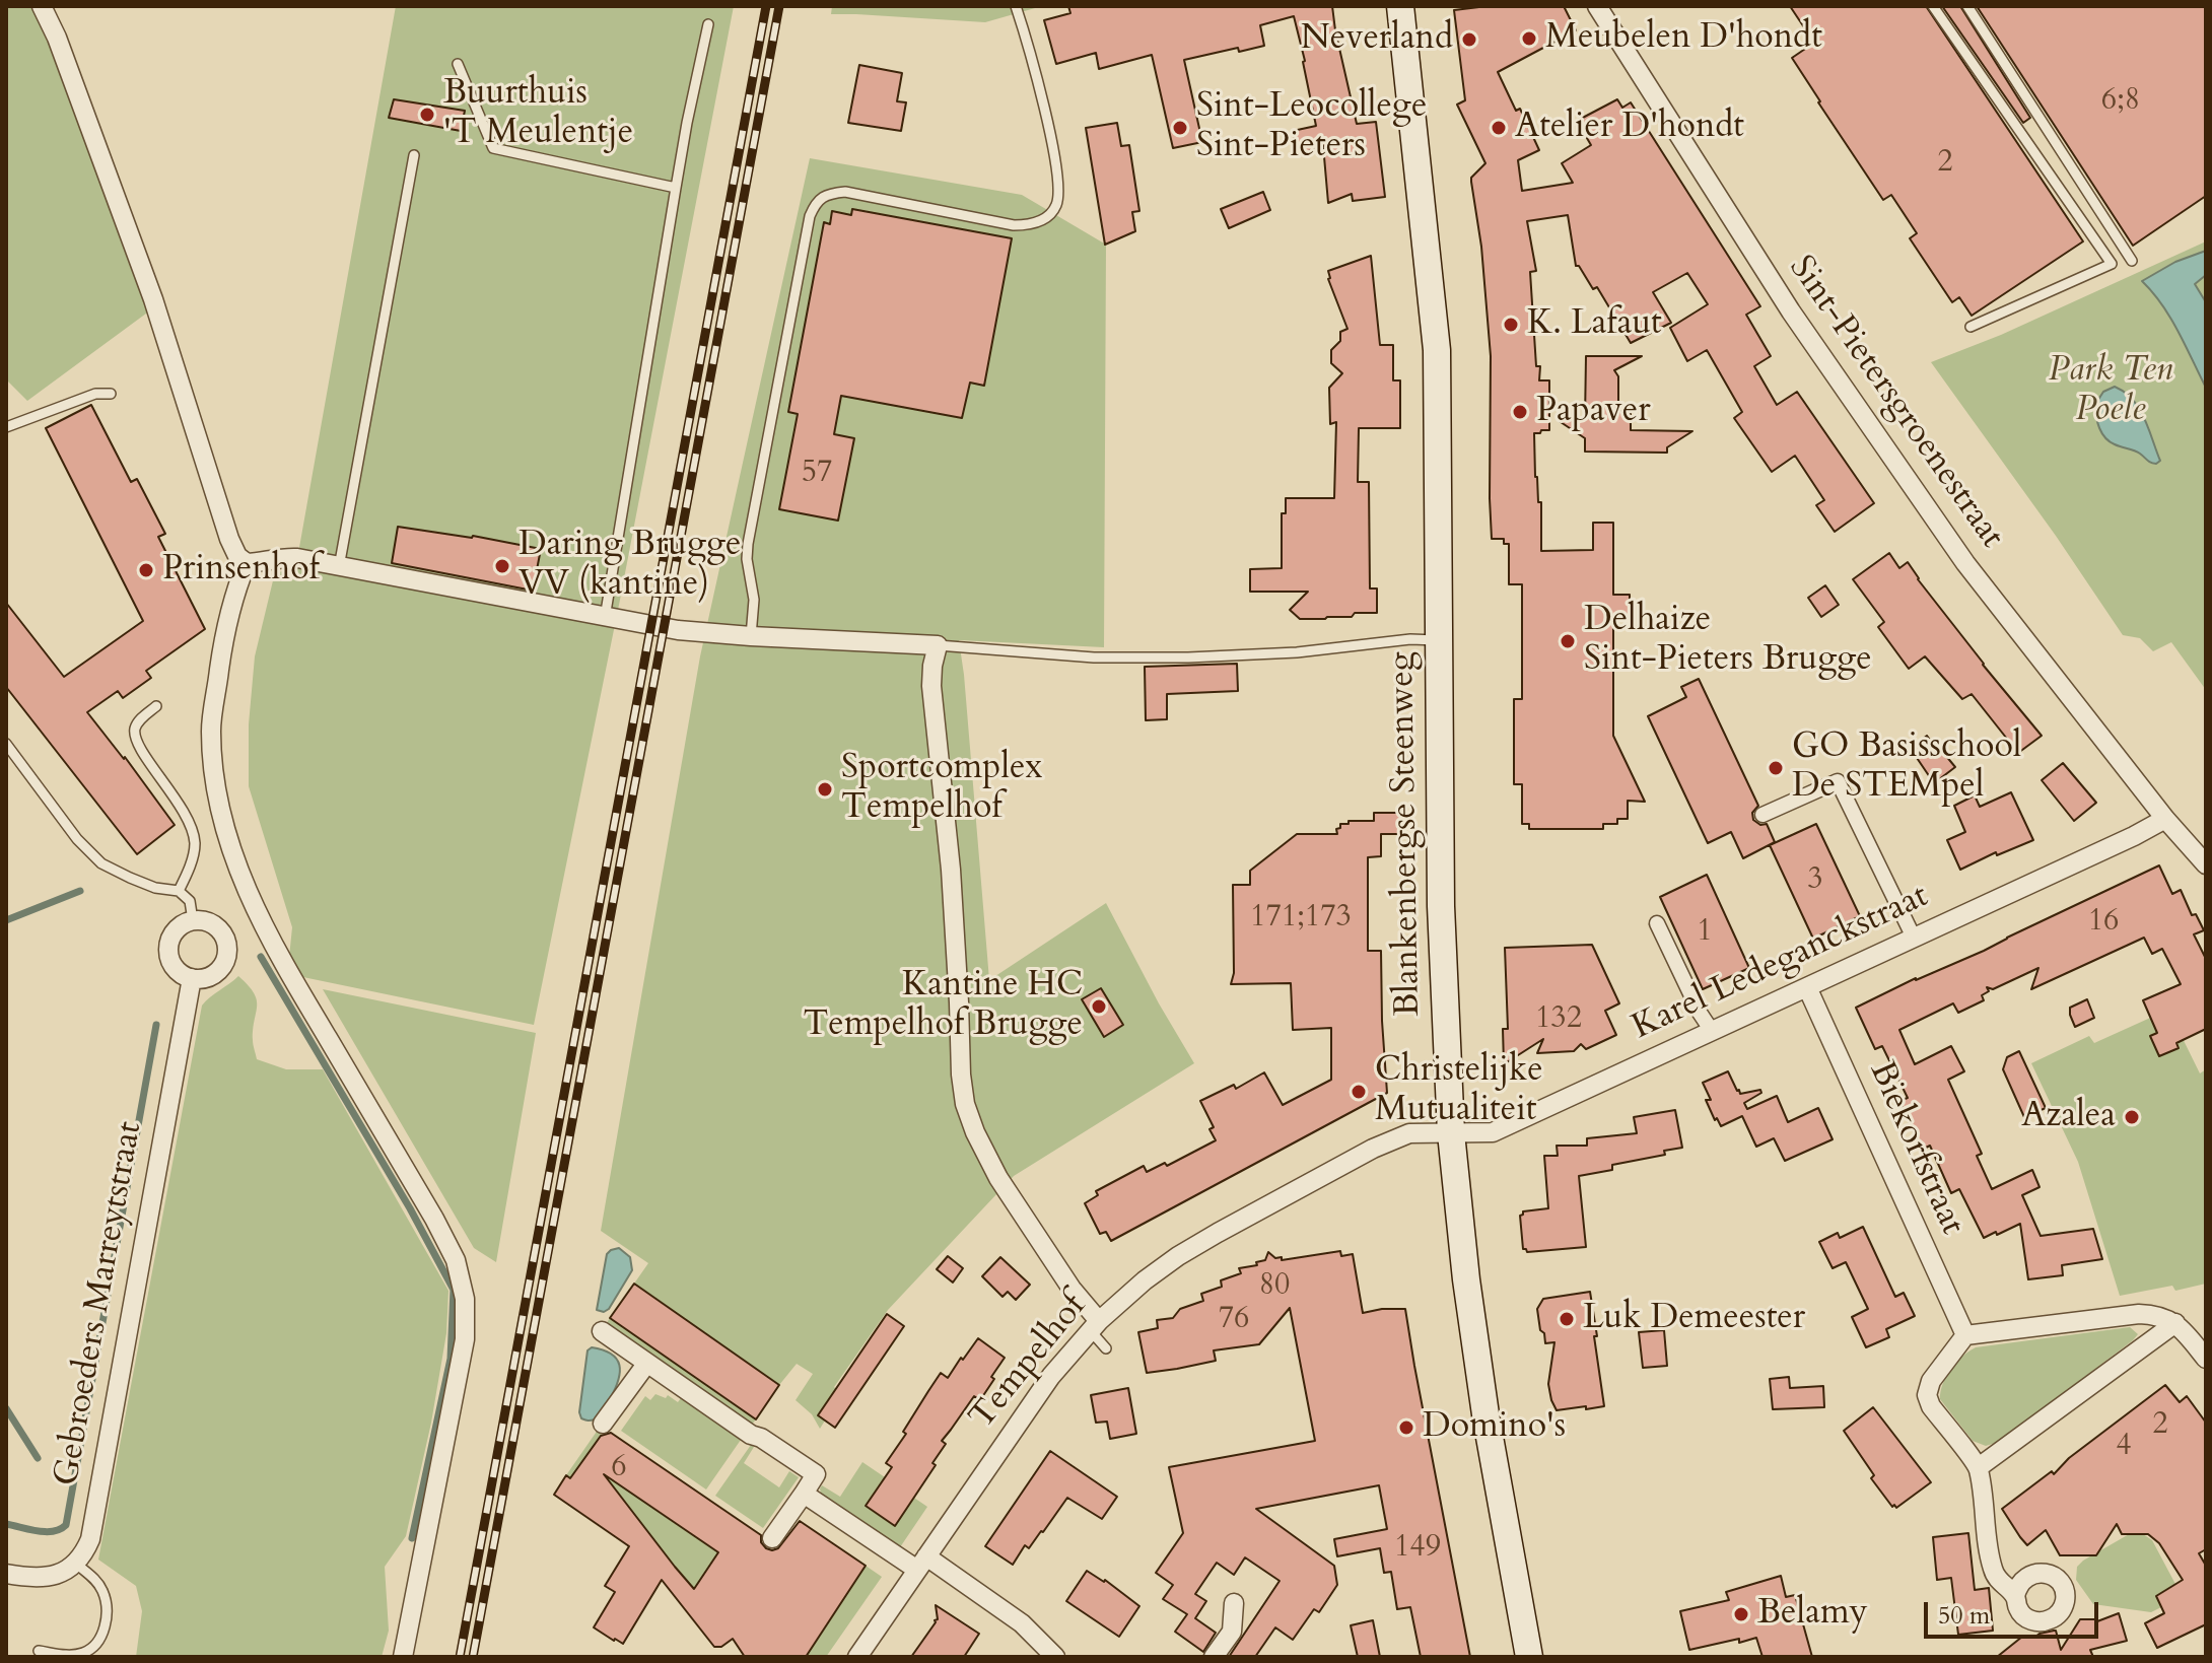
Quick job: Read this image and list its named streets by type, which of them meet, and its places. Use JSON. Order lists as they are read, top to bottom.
{
  "streets": {
    "main road": ["Blankenbergse Steenweg"],
    "street": [
      "Sint-Pietersgroenestraat",
      "Karel Ledeganckstraat",
      "Biekorfstraat",
      "Gebroeders Marreytstraat",
      "Tempelhof"
    ]
  },
  "crossings": [
    ["Sint-Pietersgroenestraat", "Karel Ledeganckstraat"],
    ["Blankenbergse Steenweg", "Karel Ledeganckstraat"],
    ["Blankenbergse Steenweg", "Tempelhof"],
    ["Karel Ledeganckstraat", "Biekorfstraat"],
    ["Karel Ledeganckstraat", "Tempelhof"]
  ],
  "parks": ["Park Ten Poele"],
  "places": [
    "Meubelen D'hondt",
    "Neverland",
    "Buurthuis 'T Meulentje",
    "Sint-Leocollege Sint-Pieters",
    "Atelier D'hondt",
    "K. Lafaut",
    "Papaver",
    "Daring Brugge VV (kantine)",
    "Prinsenhof",
    "Delhaize Sint-Pieters Brugge",
    "GO Basisschool De STEMpel",
    "Sportcomplex Tempelhof",
    "Kantine HC Tempelhof Brugge",
    "Christelijke Mutualiteit",
    "Azalea",
    "Luk Demeester",
    "Domino's",
    "Belamy"
  ],
  "house_numbers": [
    "6;8",
    "2",
    "57",
    "3",
    "171;173",
    "16",
    "1",
    "132",
    "80",
    "76",
    "2",
    "4",
    "6",
    "149"
  ],
  "scale_bar": "50 m"
}
